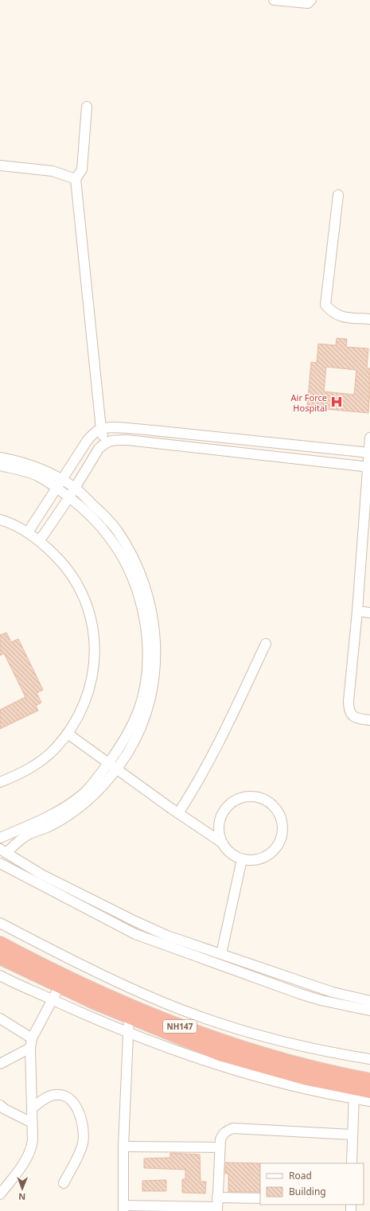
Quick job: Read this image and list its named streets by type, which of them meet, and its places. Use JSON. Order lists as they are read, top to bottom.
{
  "streets": {
    "highway": ["NH147"]
  },
  "places": {
    "hospital": ["Air Force Hospital"]
  },
  "legend": ["Road", "Building"],
  "north": "bottom"
}
